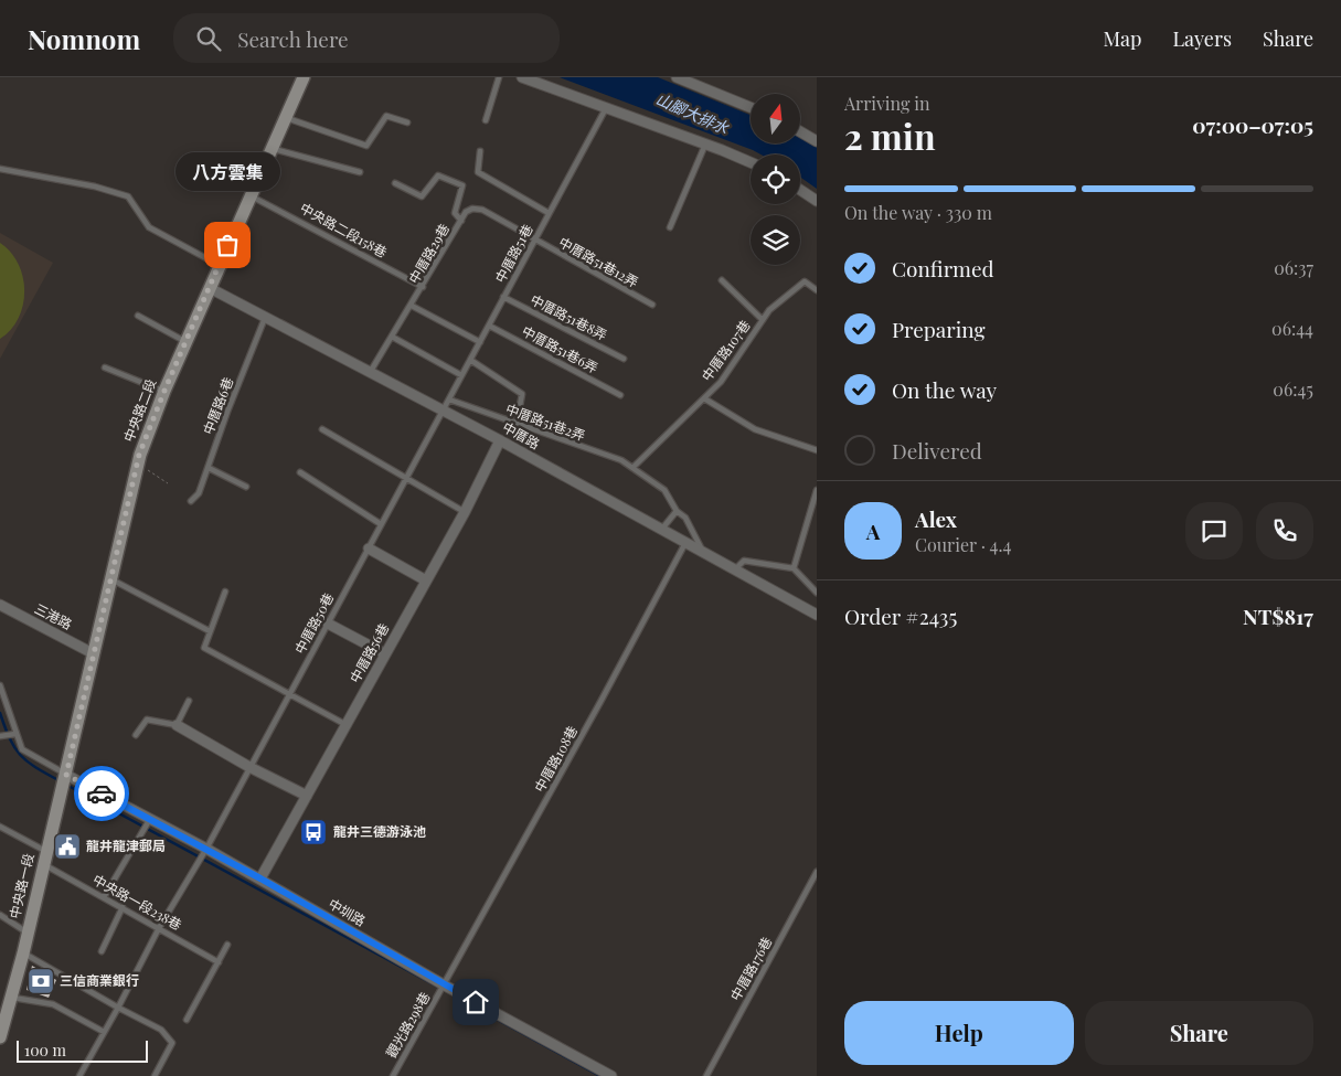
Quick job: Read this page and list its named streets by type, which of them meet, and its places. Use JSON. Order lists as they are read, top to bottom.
{
  "streets": {
    "street": [
      "中央路二段",
      "中厝路",
      "三港路",
      "中厝路56巷",
      "中央路一段",
      "中圳路"
    ],
    "lane": [
      "中央路二段158巷",
      "中厝路29巷",
      "中厝路51巷",
      "中厝路51巷12弄",
      "中厝路51巷8弄",
      "中厝路51巷6弄",
      "中厝路107巷",
      "中厝路6巷",
      "中厝路51巷2弄",
      "中厝路50巷",
      "中厝路108巷",
      "中央路一段238巷",
      "中厝路176巷",
      "觀光路298巷"
    ]
  },
  "crossings": [
    ["中央路二段158巷", "中厝路29巷"],
    ["中央路二段158巷", "中央路二段"],
    ["中厝路29巷", "中厝路51巷"],
    ["中厝路29巷", "中厝路51巷12弄"],
    ["中厝路29巷", "中厝路"],
    ["中厝路51巷", "中厝路51巷12弄"],
    ["中厝路51巷", "中厝路51巷8弄"],
    ["中厝路51巷", "中厝路51巷6弄"],
    ["中厝路51巷", "中厝路51巷2弄"],
    ["中厝路51巷", "中厝路"],
    ["中厝路51巷", "中厝路50巷"],
    ["中厝路107巷", "中厝路51巷2弄"],
    ["中厝路6巷", "中厝路"],
    ["中央路二段", "中厝路"],
    ["中央路二段", "三港路"],
    ["中央路二段", "中央路一段"],
    ["中央路二段", "中圳路"],
    ["中厝路51巷2弄", "中厝路"],
    ["中厝路", "中厝路50巷"],
    ["中厝路", "中厝路56巷"],
    ["中厝路", "中厝路108巷"],
    ["中厝路50巷", "中央路一段238巷"],
    ["中厝路50巷", "中圳路"],
    ["中厝路56巷", "中圳路"],
    ["中厝路108巷", "中圳路"],
    ["中厝路108巷", "觀光路298巷"],
    ["中央路一段", "中央路一段238巷"],
    ["中央路一段", "中圳路"],
    ["中圳路", "觀光路298巷"]
  ],
  "water": ["山腳大排水"],
  "places": {
    "other": ["八方雲集"],
    "bus stop": ["龍井三德游泳池"],
    "public building": ["龍井龍津郵局"],
    "bank": ["三信商業銀行"]
  },
  "scale_bar": "100 m",
  "north": "top",
  "page": {
    "header": "Nomnom",
    "search": "Search here",
    "nav": ["Map", "Layers", "Share"],
    "heading": ["2 min", "Arriving in", "07:00–07:05"],
    "panel": [
      "Alex",
      "Courier · 4.4",
      "Order #2435",
      "NT$817"
    ],
    "bubble": "八方雲集",
    "bar": "On the way · 330 m",
    "list": [
      ["Confirmed", "06:37"],
      ["Preparing", "06:44"],
      ["On the way", "06:45"],
      "Delivered"
    ],
    "round": "A",
    "buttons": ["Help", "Share"],
    "scale": "100 m"
  }
}
